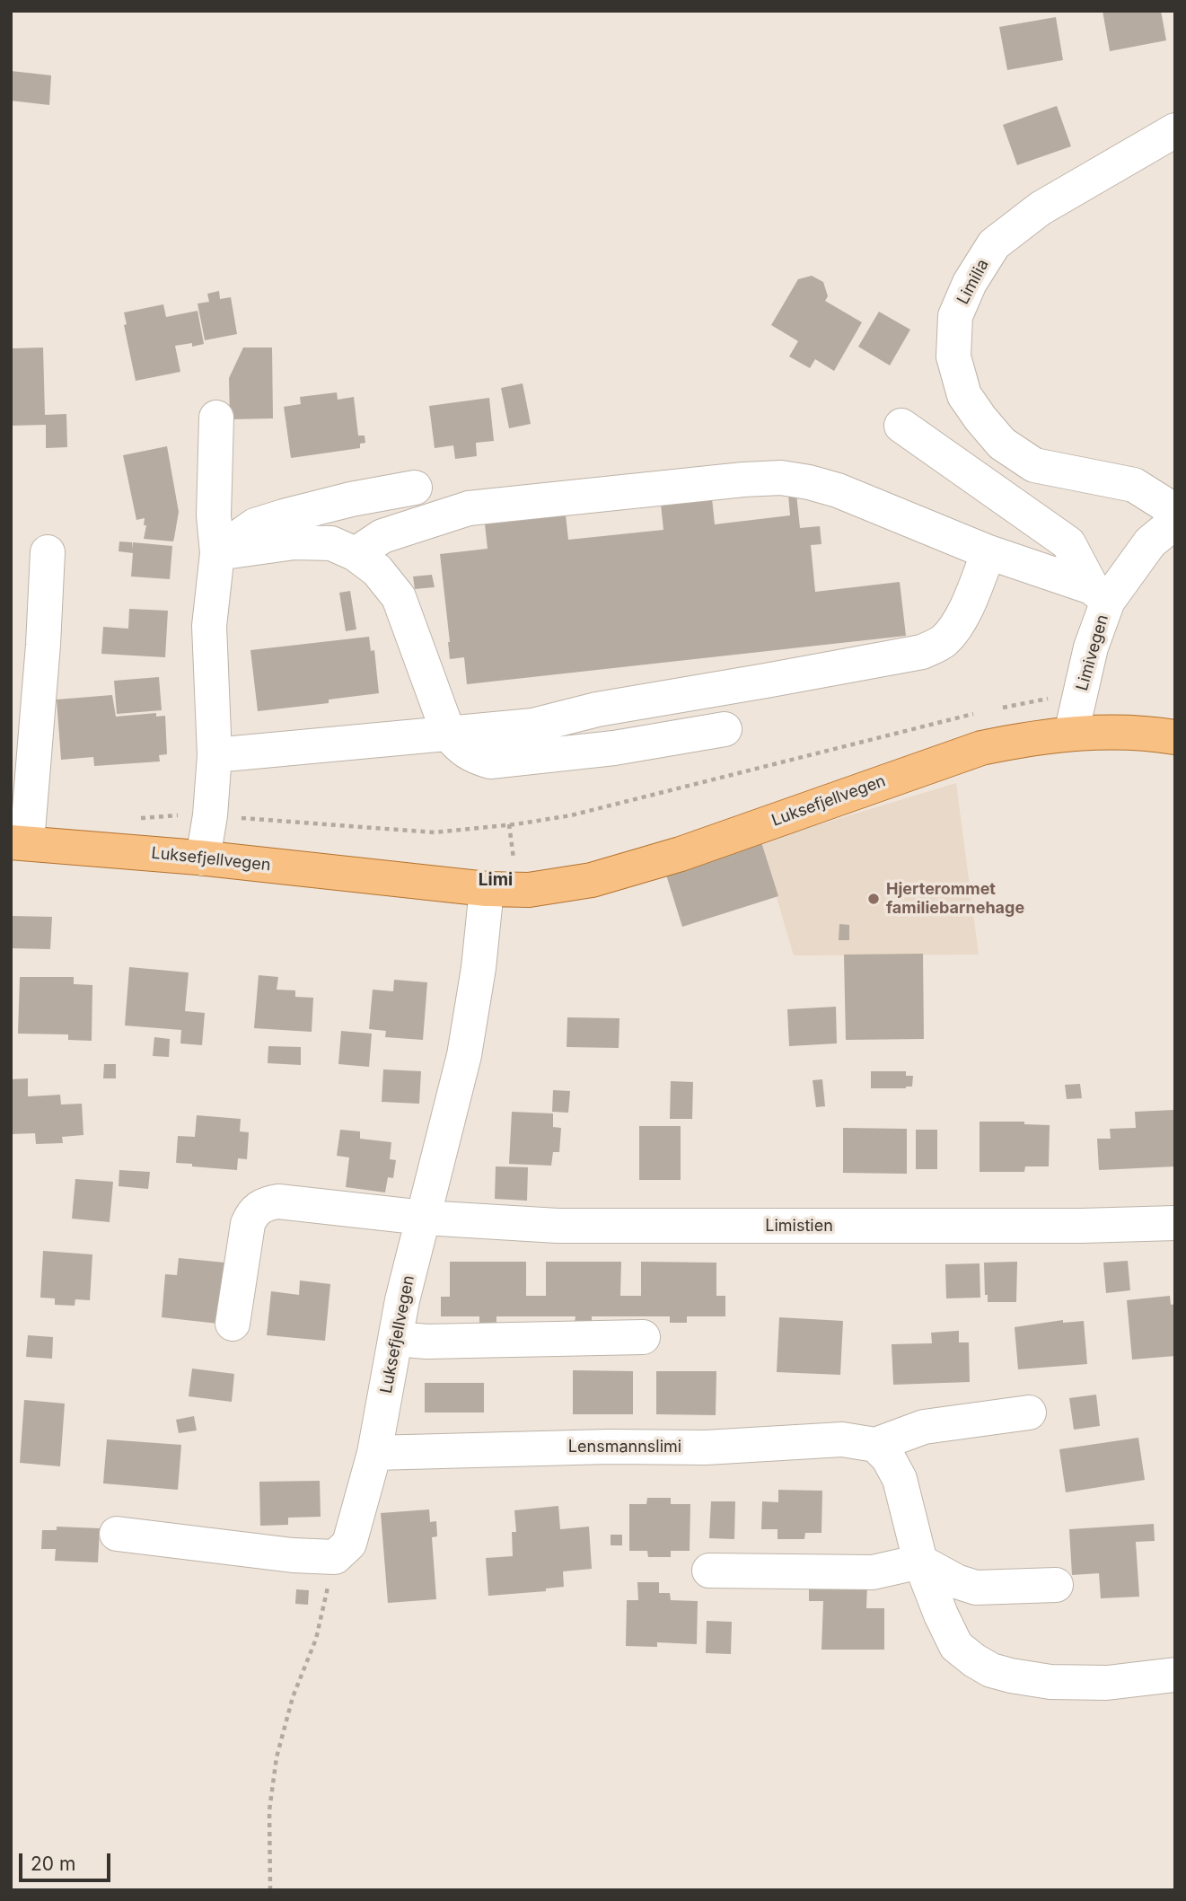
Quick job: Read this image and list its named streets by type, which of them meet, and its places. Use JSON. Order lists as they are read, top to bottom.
{
  "streets": {
    "main road": ["Luksefjellvegen"],
    "street": [
      "Limilia",
      "Limivegen",
      "Limistien",
      "Lensmannslimi"
    ]
  },
  "crossings": [
    ["Limivegen", "Luksefjellvegen"],
    ["Luksefjellvegen", "Limistien"],
    ["Luksefjellvegen", "Lensmannslimi"]
  ],
  "districts": ["Limi"],
  "places": ["Hjerterommet familiebarnehage"],
  "scale_bar": "20 m"
}
